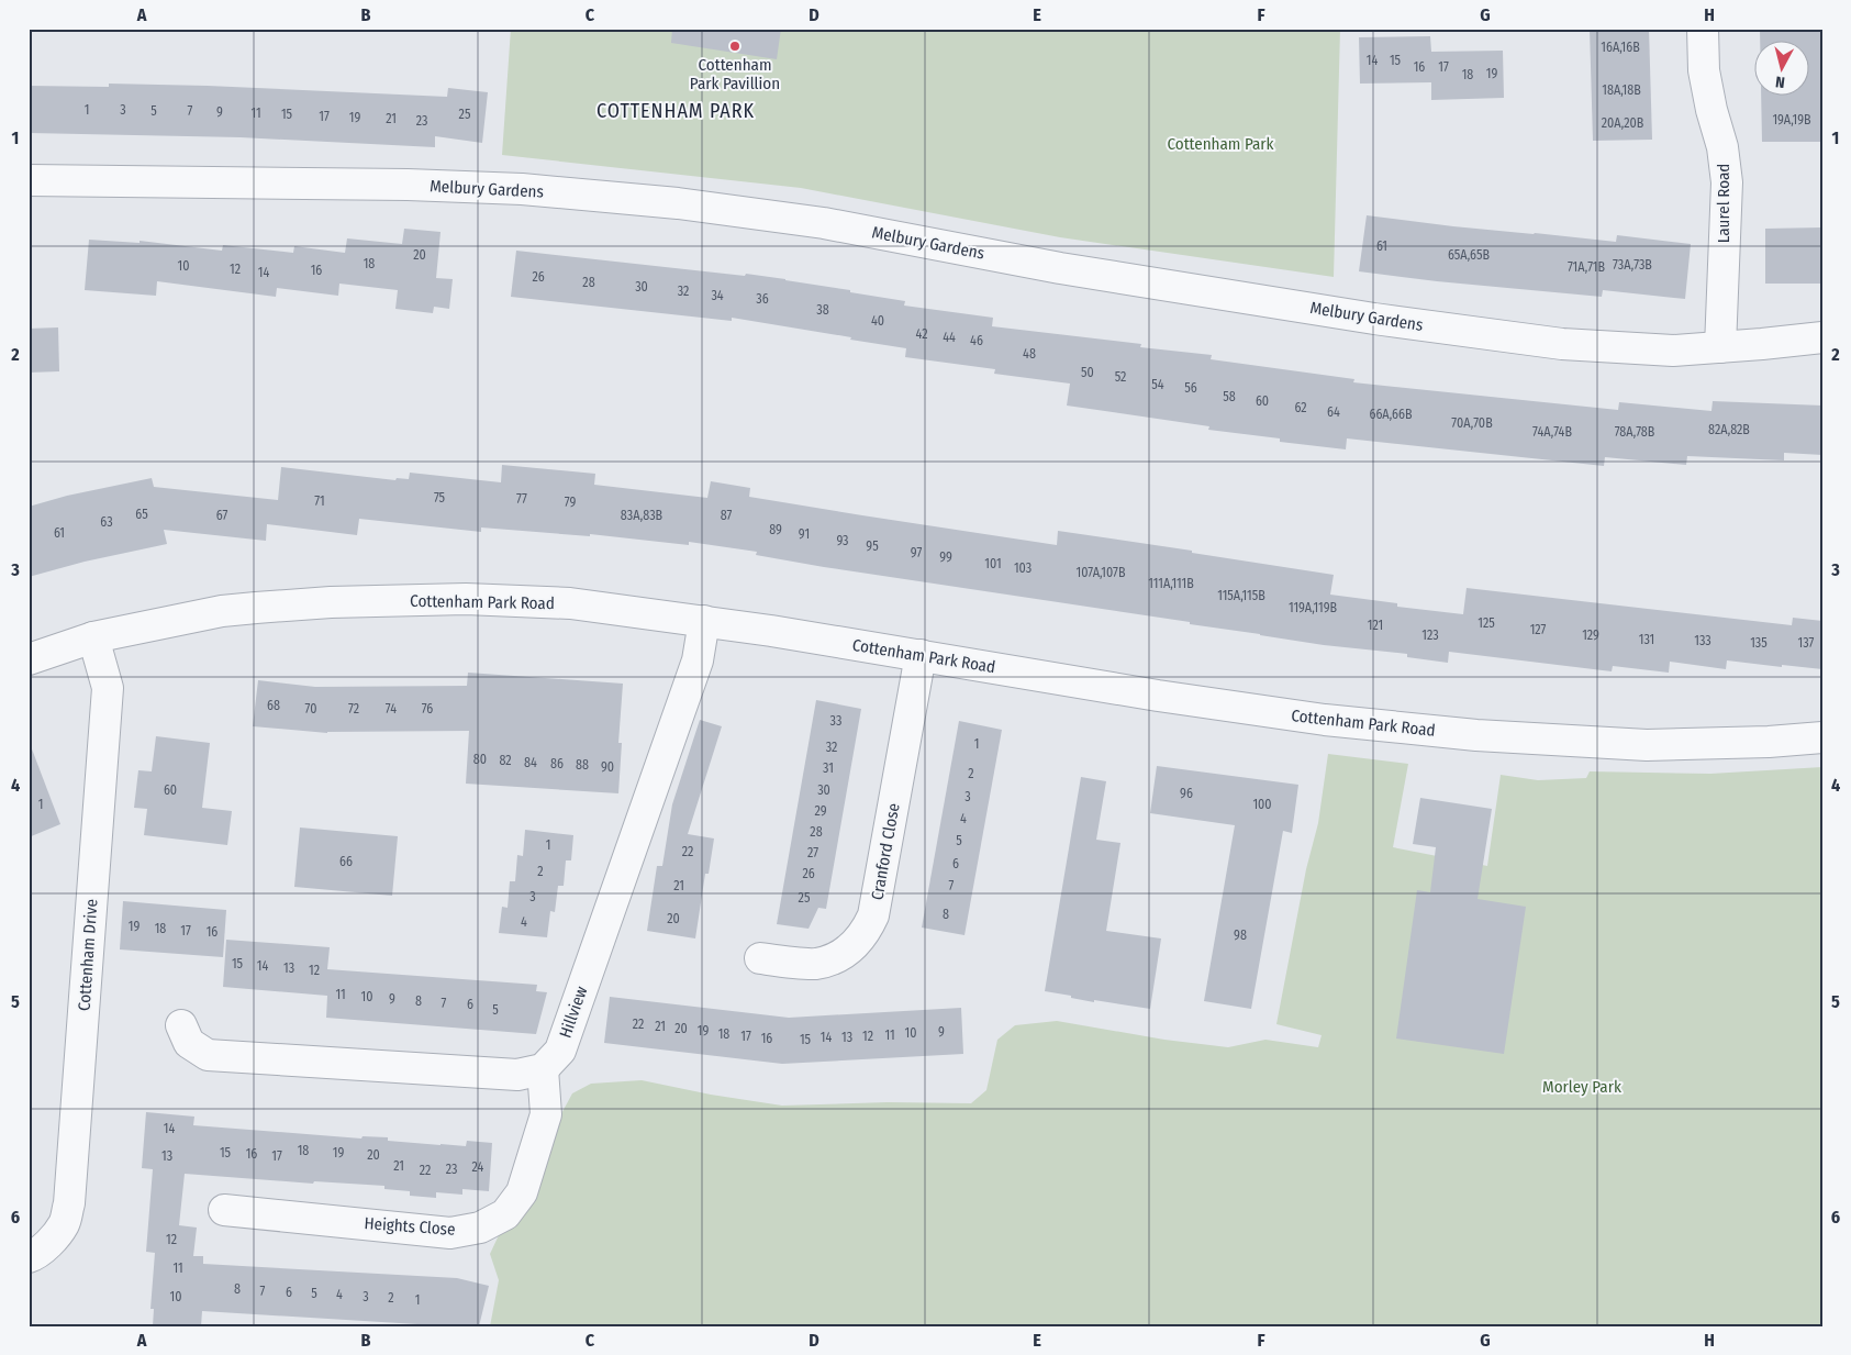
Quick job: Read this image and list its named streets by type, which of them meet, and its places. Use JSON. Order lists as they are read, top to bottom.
{
  "streets": {
    "street": [
      "Melbury Gardens",
      "Laurel Road",
      "Cottenham Park Road",
      "Cranford Close",
      "Cottenham Drive",
      "Hillview",
      "Heights Close"
    ]
  },
  "crossings": [
    ["Melbury Gardens", "Laurel Road"],
    ["Cottenham Park Road", "Cranford Close"],
    ["Cottenham Park Road", "Cottenham Drive"],
    ["Cottenham Park Road", "Hillview"],
    ["Hillview", "Heights Close"]
  ],
  "districts": ["COTTENHAM PARK"],
  "parks": ["Cottenham Park", "Morley Park"],
  "places": ["Cottenham Park Pavillion"],
  "house_numbers": [
    "16A,16B",
    "14",
    "15",
    "16",
    "17",
    "19",
    "18",
    "18A,18B",
    "1",
    "3",
    "5",
    "7",
    "9",
    "11",
    "15",
    "25",
    "17",
    "19",
    "21",
    "19A,19B",
    "23",
    "20A,20B",
    "61",
    "20",
    "65A,65B",
    "18",
    "73A,73B",
    "10",
    "71A,71B",
    "12",
    "16",
    "14",
    "26",
    "28",
    "30",
    "32",
    "34",
    "36",
    "38",
    "40",
    "42",
    "44",
    "46",
    "48",
    "50",
    "52",
    "54",
    "56",
    "58",
    "60",
    "62",
    "64",
    "66A,66B",
    "70A,70B",
    "82A,82B",
    "74A,74B",
    "78A,78B",
    "75",
    "77",
    "71",
    "79",
    "65",
    "67",
    "83A,83B",
    "87",
    "63",
    "89",
    "61",
    "91",
    "93",
    "95",
    "97",
    "99",
    "101",
    "103",
    "107A,107B",
    "111A,111B",
    "115A,115B",
    "119A,119B",
    "125",
    "121",
    "127",
    "123",
    "129",
    "131",
    "133",
    "135",
    "137",
    "68",
    "70",
    "72",
    "74",
    "76",
    "33",
    "1",
    "32",
    "80",
    "82",
    "84",
    "86",
    "88",
    "90",
    "31",
    "2",
    "60",
    "30",
    "96",
    "3",
    "1",
    "100",
    "29",
    "4",
    "28",
    "5",
    "1",
    "22",
    "27",
    "66",
    "6",
    "2",
    "26",
    "21",
    "7",
    "3",
    "25",
    "8",
    "20",
    "4",
    "19",
    "18",
    "17",
    "16",
    "98",
    "15",
    "14",
    "13",
    "12",
    "11",
    "10",
    "9",
    "8",
    "7",
    "6",
    "5",
    "22",
    "21",
    "20",
    "19",
    "9",
    "10",
    "18",
    "11",
    "17",
    "12",
    "14",
    "13",
    "16",
    "15",
    "14",
    "18",
    "15",
    "19",
    "16",
    "20",
    "13",
    "17",
    "21",
    "24",
    "23",
    "22",
    "12",
    "11",
    "8",
    "7",
    "6",
    "5",
    "4",
    "10",
    "3",
    "2",
    "1"
  ],
  "north": "bottom",
  "grid": {
    "columns": [
      "A",
      "B",
      "C",
      "D",
      "E",
      "F",
      "G",
      "H"
    ],
    "rows": [
      "1",
      "2",
      "3",
      "4",
      "5",
      "6"
    ]
  }
}
